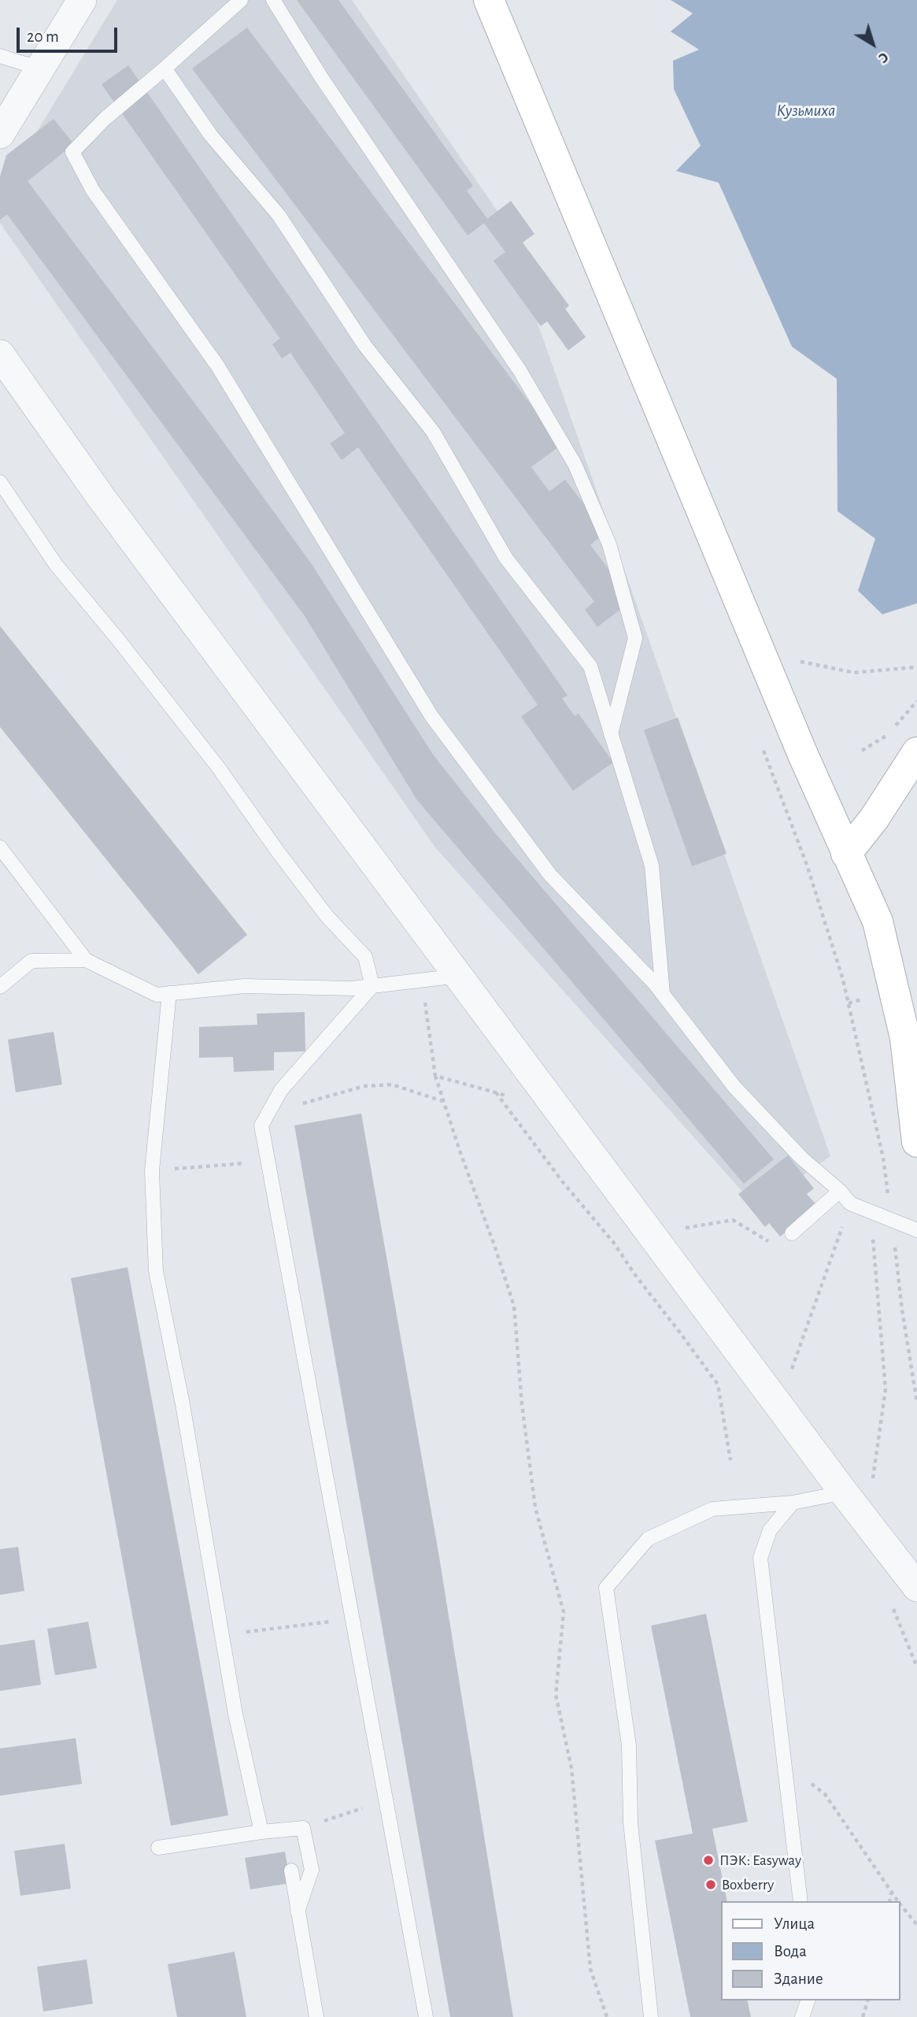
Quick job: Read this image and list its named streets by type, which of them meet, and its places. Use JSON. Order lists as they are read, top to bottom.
{
  "water": ["Кузьмиха"],
  "places": ["ПЭК: Easyway", "Boxberry"],
  "legend": ["Улица", "Вода", "Здание"],
  "scale_bar": "20 m",
  "north": "bottom right"
}
